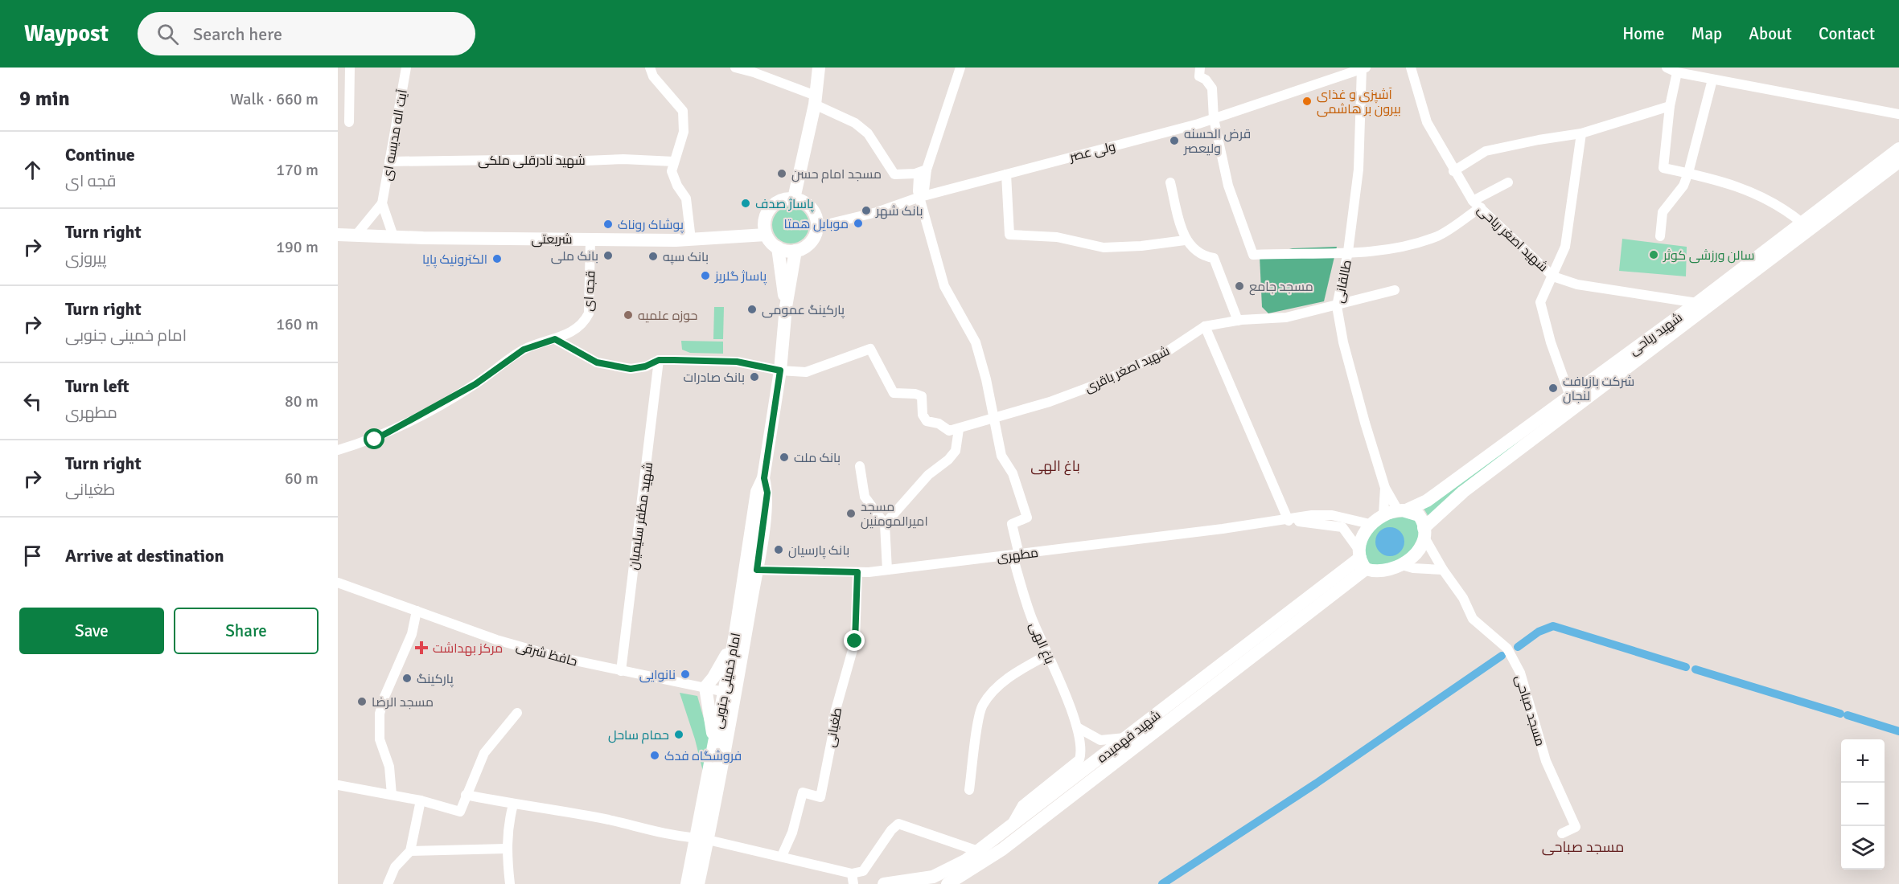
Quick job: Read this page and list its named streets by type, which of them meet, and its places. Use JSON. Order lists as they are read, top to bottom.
{
  "streets": {
    "main road": [
      "شریعتی",
      "شهید ریاحی",
      "امام خمینی جنوبی",
      "شهید فهمیده"
    ],
    "street": [
      "آیت اله مدیسه ای",
      "ولی عصر",
      "شهید نادرقلی ملکی",
      "شهید اصغر ریاحی",
      "طالقانی",
      "قجه ای",
      "شهید اصغر باقری",
      "شهید مظفر سلیمیان",
      "مطهری",
      "باغ الهی",
      "حافظ شرقی",
      "مسجد صباحی",
      "طغیانی"
    ]
  },
  "crossings": [
    ["آیت اله مدیسه ای", "شهید نادرقلی ملکی"],
    ["ولی عصر", "شریعتی"],
    ["ولی عصر", "طالقانی"],
    ["شهید اصغر ریاحی", "شهید ریاحی"],
    ["شریعتی", "قجه ای"],
    ["طالقانی", "شهید اصغر باقری"],
    ["شهید ریاحی", "شهید فهمیده"],
    ["شهید اصغر باقری", "باغ الهی"],
    ["شهید مظفر سلیمیان", "حافظ شرقی"],
    ["مطهری", "باغ الهی"],
    ["مطهری", "امام خمینی جنوبی"],
    ["مطهری", "طغیانی"],
    ["باغ الهی", "شهید فهمیده"],
    ["حافظ شرقی", "امام خمینی جنوبی"]
  ],
  "districts": ["باغ الهی", "مسجد صباحی"],
  "places": {
    "other": [
      "آشپزی و غذای بیرون بر هاشمی",
      "قرض الحسنه ولیعصر",
      "مسجد امام حسن",
      "پاساژ صدف",
      "بانک شهر",
      "موبایل همتا",
      "پوشاک روناک",
      "سالن ورزشی کوثر",
      "بانک ملی",
      "بانک سپه",
      "الکترونیک پایا",
      "پاساژ گلریز",
      "مسجد جامع",
      "پارکینگ عمومی",
      "حوزه علمیه",
      "بانک صادرات",
      "شرکت بازیافت لنجان",
      "بانک ملت",
      "مسجد امیرالمومنین",
      "بانک پارسیان",
      "نانوایی",
      "پارکینگ",
      "مسجد الرضا",
      "حمام ساحل",
      "فروشگاه فدک"
    ],
    "health": ["مرکز بهداشت"]
  },
  "page": {
    "header": "Waypost",
    "search": "Search here",
    "nav": [
      "Home",
      "Map",
      "About",
      "Contact"
    ],
    "heading": ["9 min", "Walk · 660 m"],
    "list": [
      ["Continue", "قجه ای", "170 m"],
      ["Turn right", "پیروزی", "190 m"],
      ["Turn right", "امام خمینی جنوبی", "160 m"],
      ["Turn left", "مطهری", "80 m"],
      ["Turn right", "طغیانی", "60 m"],
      "Arrive at destination"
    ],
    "buttons": ["Save", "Share"],
    "map_buttons": ["+", "−"]
  }
}
